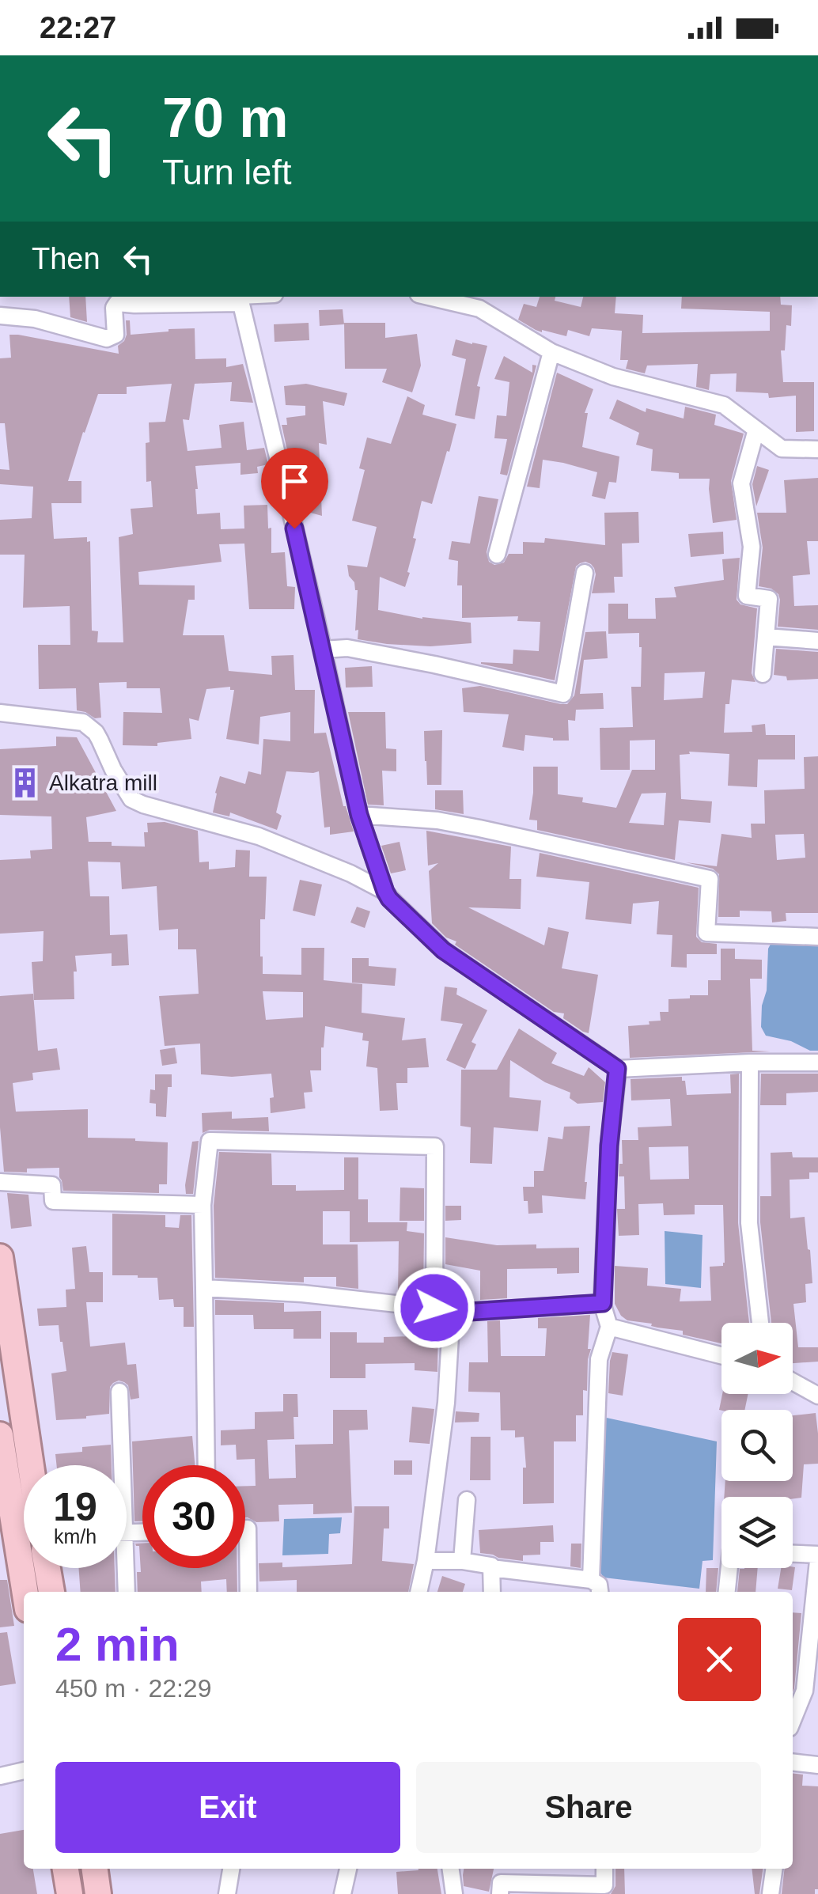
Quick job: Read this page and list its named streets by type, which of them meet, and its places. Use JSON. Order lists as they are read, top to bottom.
{
  "places": {
    "building": ["Alkatra mill"]
  },
  "north": "right",
  "page": {
    "status": "22:27",
    "turn": ["70 m", "Turn left"],
    "then": "Then",
    "speed": "19 km/h",
    "limit": "30",
    "heading": ["2 min", "450 m · 22:29"],
    "buttons": ["Exit", "Share"]
  }
}
